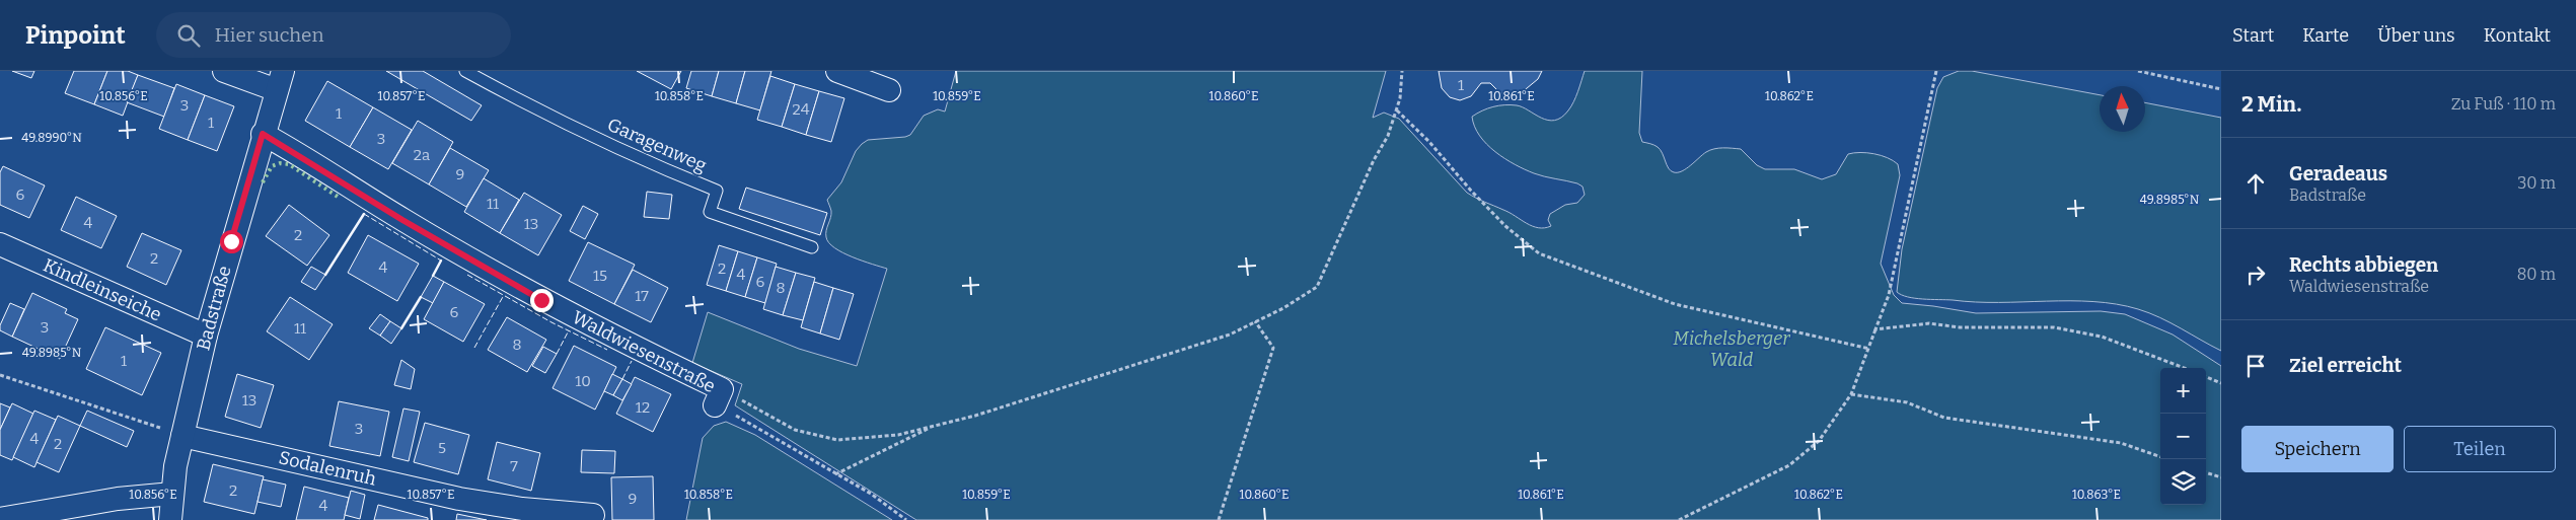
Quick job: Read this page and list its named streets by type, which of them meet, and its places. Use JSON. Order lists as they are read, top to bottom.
{
  "streets": {
    "street": [
      "Kindleinseiche",
      "Badstraße",
      "Waldwiesenstraße",
      "Sodalenruh"
    ],
    "lane": ["Garagenweg"]
  },
  "crossings": [
    ["Kindleinseiche", "Badstraße"],
    ["Badstraße", "Waldwiesenstraße"],
    ["Badstraße", "Sodalenruh"]
  ],
  "parks": ["Michelsberger Wald"],
  "house_numbers": [
    "1",
    "3",
    "24",
    "1",
    "1",
    "3",
    "2a",
    "9",
    "6",
    "11",
    "4",
    "13",
    "2",
    "2",
    "4",
    "2",
    "4",
    "15",
    "6",
    "8",
    "17",
    "6",
    "3",
    "11",
    "8",
    "1",
    "10",
    "13",
    "12",
    "3",
    "4",
    "2",
    "5",
    "7",
    "2",
    "9",
    "4"
  ],
  "north": "top",
  "page": {
    "header": "Pinpoint",
    "search": "Hier suchen",
    "nav": [
      "Start",
      "Karte",
      "Über uns",
      "Kontakt"
    ],
    "heading": ["2 Min.", "Zu Fuß · 110 m"],
    "list": [
      ["Geradeaus", "Badstraße", "30 m"],
      ["Rechts abbiegen", "Waldwiesenstraße", "80 m"],
      "Ziel erreicht"
    ],
    "map_buttons": ["+", "−"],
    "buttons": ["Speichern", "Teilen"]
  },
  "coordinates": [
    "10.856°E",
    "10.857°E",
    "10.858°E",
    "10.859°E",
    "10.860°E",
    "10.861°E",
    "10.862°E",
    "49.8990°N",
    "49.8985°N",
    "10.863°E"
  ]
}
